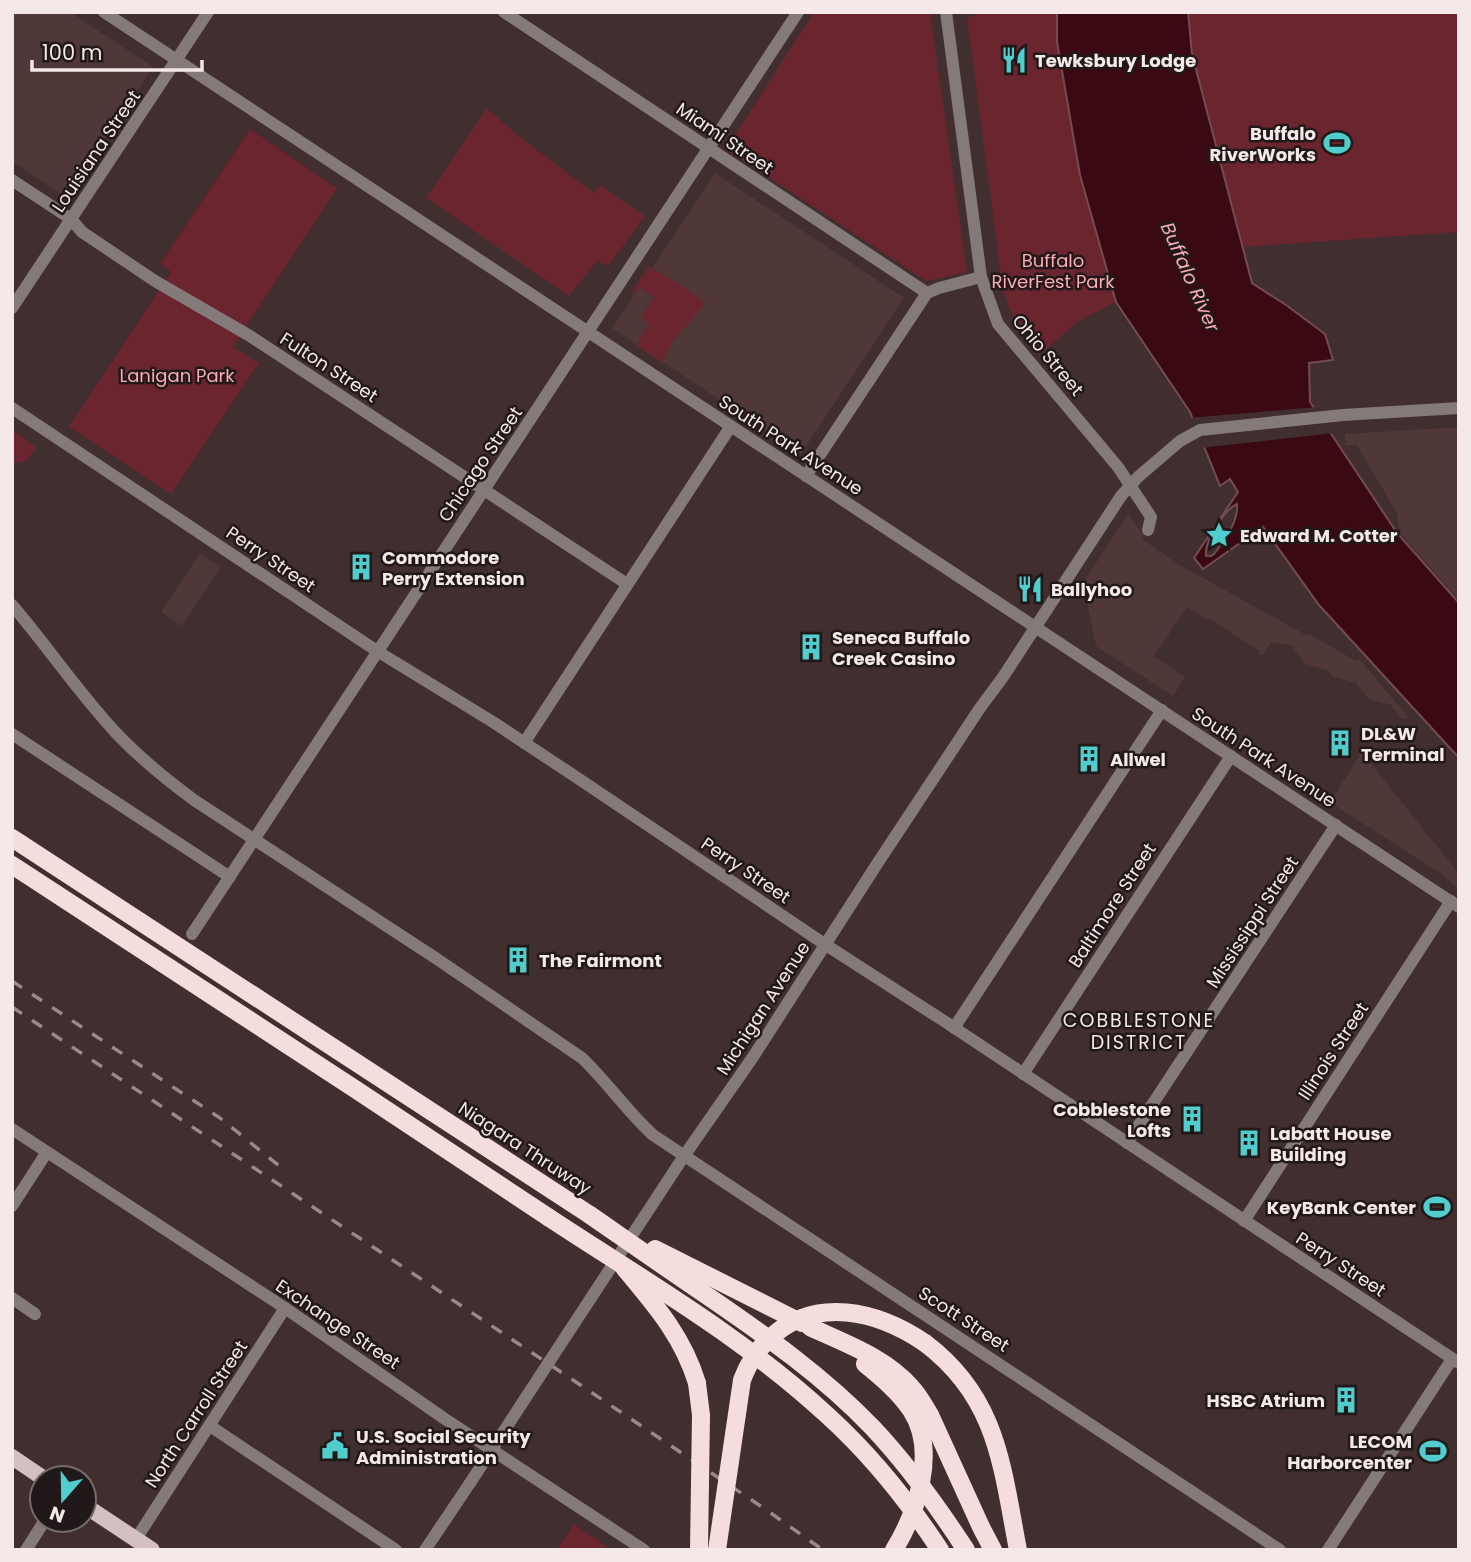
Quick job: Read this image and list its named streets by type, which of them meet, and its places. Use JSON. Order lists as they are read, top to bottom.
{
  "streets": {
    "highway": ["Niagara Thruway"],
    "street": [
      "Miami Street",
      "Louisiana Street",
      "Ohio Street",
      "Fulton Street",
      "South Park Avenue",
      "Chicago Street",
      "Perry Street",
      "Baltimore Street",
      "Mississippi Street",
      "Michigan Avenue",
      "Illinois Street",
      "Scott Street",
      "Exchange Street",
      "North Carroll Street"
    ]
  },
  "crossings": [
    ["Miami Street", "Chicago Street"],
    ["Louisiana Street", "Fulton Street"],
    ["Louisiana Street", "South Park Avenue"],
    ["Ohio Street", "Michigan Avenue"],
    ["Fulton Street", "Chicago Street"],
    ["South Park Avenue", "Chicago Street"],
    ["South Park Avenue", "Baltimore Street"],
    ["South Park Avenue", "Mississippi Street"],
    ["South Park Avenue", "Michigan Avenue"],
    ["South Park Avenue", "Illinois Street"],
    ["Chicago Street", "Perry Street"],
    ["Chicago Street", "Scott Street"],
    ["Perry Street", "Baltimore Street"],
    ["Perry Street", "Mississippi Street"],
    ["Perry Street", "Michigan Avenue"],
    ["Perry Street", "Illinois Street"],
    ["Michigan Avenue", "Scott Street"],
    ["Exchange Street", "North Carroll Street"]
  ],
  "districts": ["COBBLESTONE DISTRICT"],
  "water": ["Buffalo River"],
  "parks": ["Buffalo RiverFest Park", "Lanigan Park"],
  "places": {
    "restaurant": ["Tewksbury Lodge", "Ballyhoo"],
    "sports": ["Buffalo RiverWorks", "KeyBank Center", "LECOM Harborcenter"],
    "place": ["Edward M. Cotter"],
    "building": [
      "Commodore Perry Extension",
      "Seneca Buffalo Creek Casino",
      "DL&W Terminal",
      "Allwel",
      "The Fairmont",
      "Cobblestone Lofts",
      "Labatt House Building",
      "HSBC Atrium"
    ],
    "public building": ["U.S. Social Security Administration"]
  },
  "scale_bar": "100 m",
  "north": "bottom"
}
